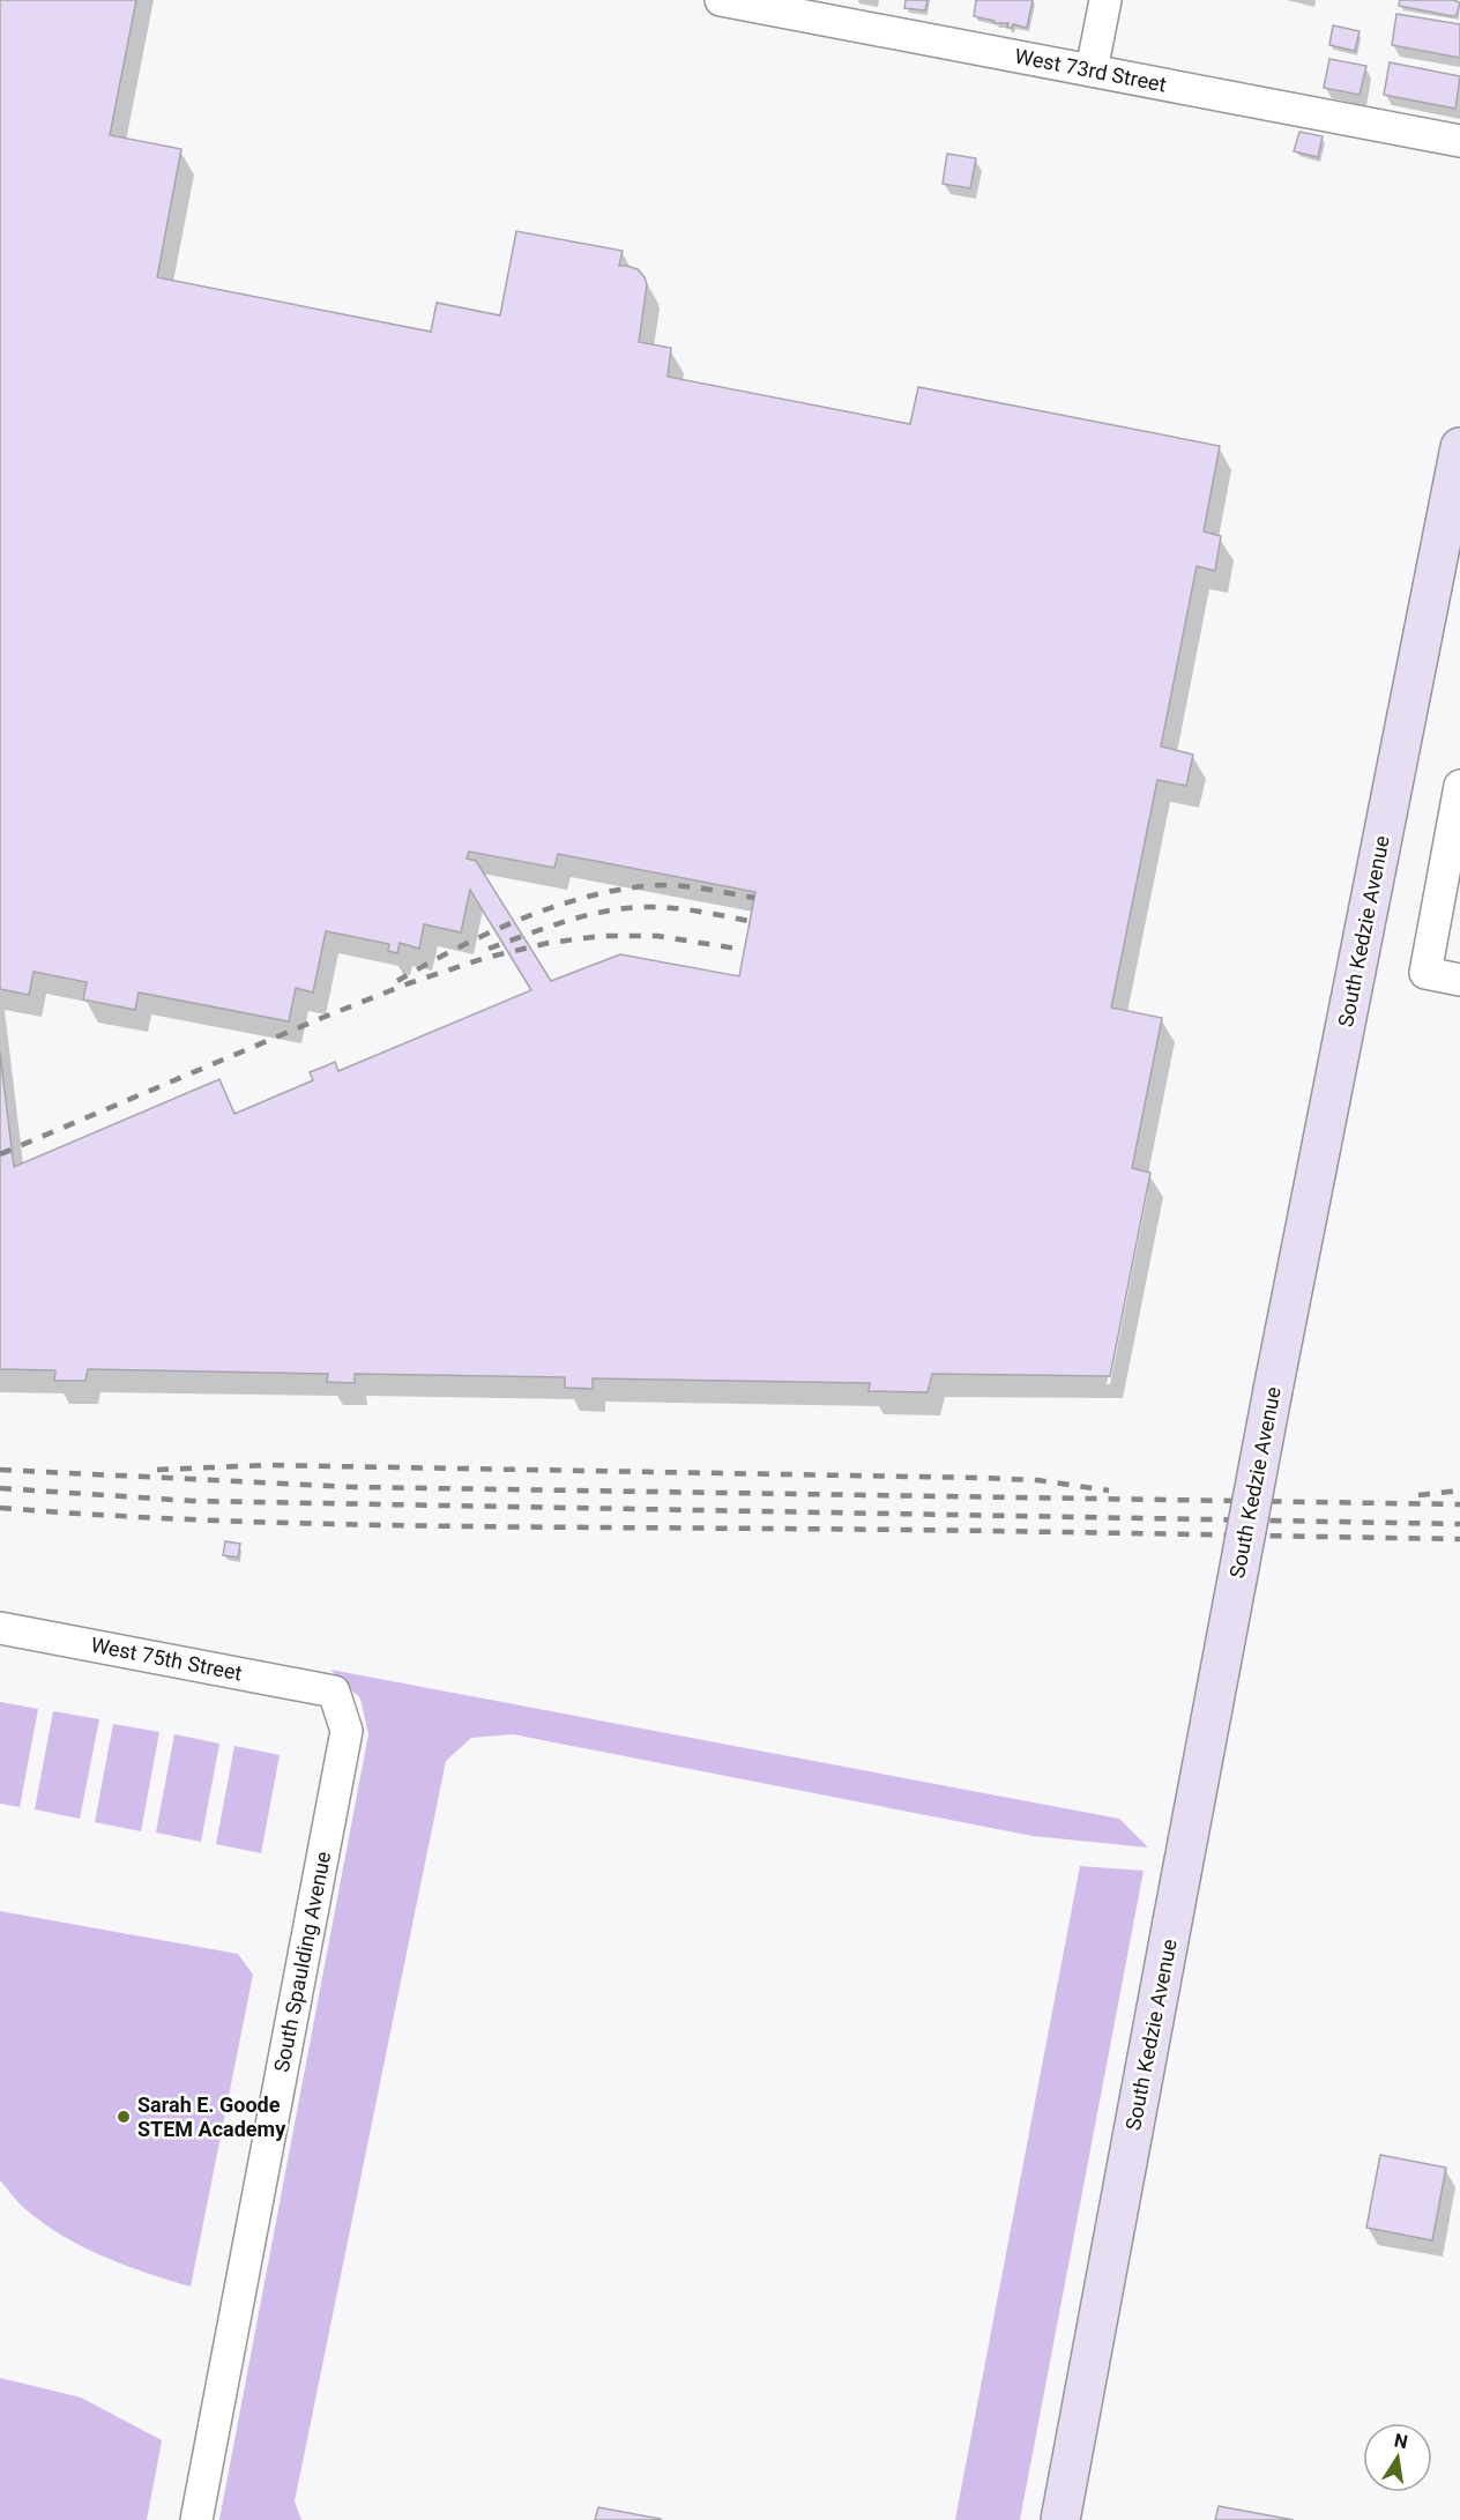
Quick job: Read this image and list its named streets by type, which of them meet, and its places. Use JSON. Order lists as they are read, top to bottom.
{
  "streets": {
    "main road": ["South Kedzie Avenue"],
    "street": ["West 73rd Street", "West 75th Street", "South Spaulding Avenue"]
  },
  "crossings": [
    ["West 75th Street", "South Spaulding Avenue"]
  ],
  "places": ["Sarah E. Goode STEM Academy"],
  "north": "top"
}
